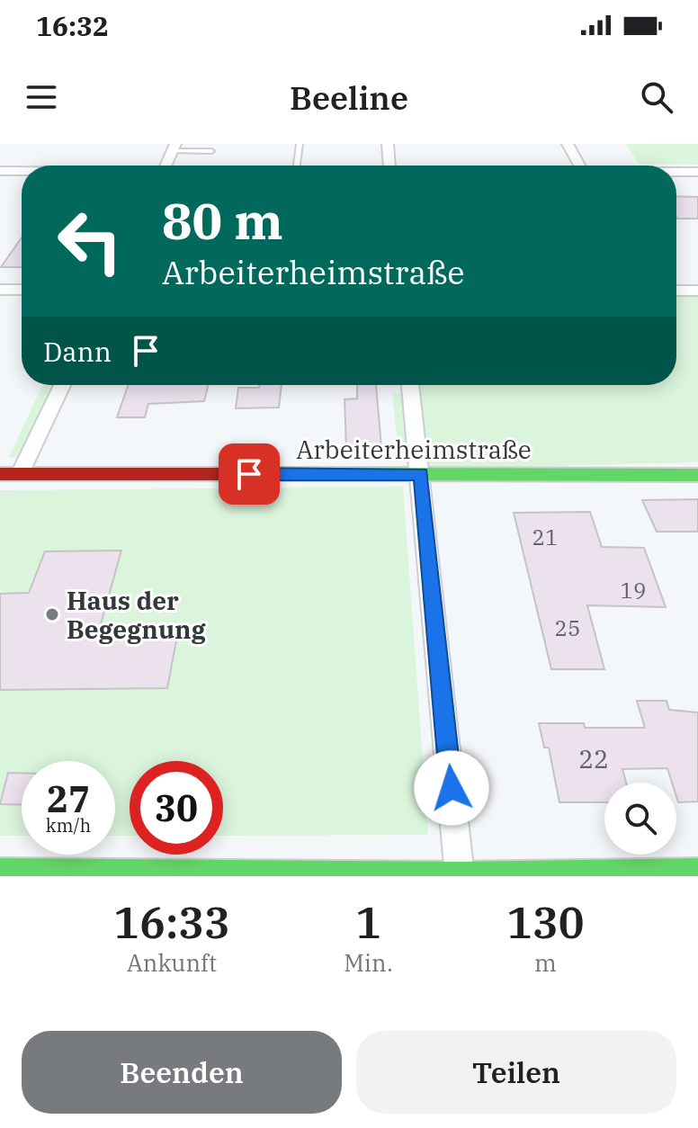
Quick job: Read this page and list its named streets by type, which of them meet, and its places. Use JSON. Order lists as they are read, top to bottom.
{
  "streets": {
    "street": ["Arbeiterheimstraße"]
  },
  "places": ["Haus der Begegnung"],
  "house_numbers": [
    "21",
    "19",
    "25",
    "22"
  ],
  "page": {
    "status": "16:32",
    "header": "Beeline",
    "turn": ["80 m", "Arbeiterheimstraße"],
    "then": "Dann",
    "speed": "27 km/h",
    "limit": "30",
    "eta": [
      "16:33",
      "Ankunft",
      "1",
      "Min.",
      "130",
      "m"
    ],
    "buttons": ["Beenden", "Teilen"]
  }
}
